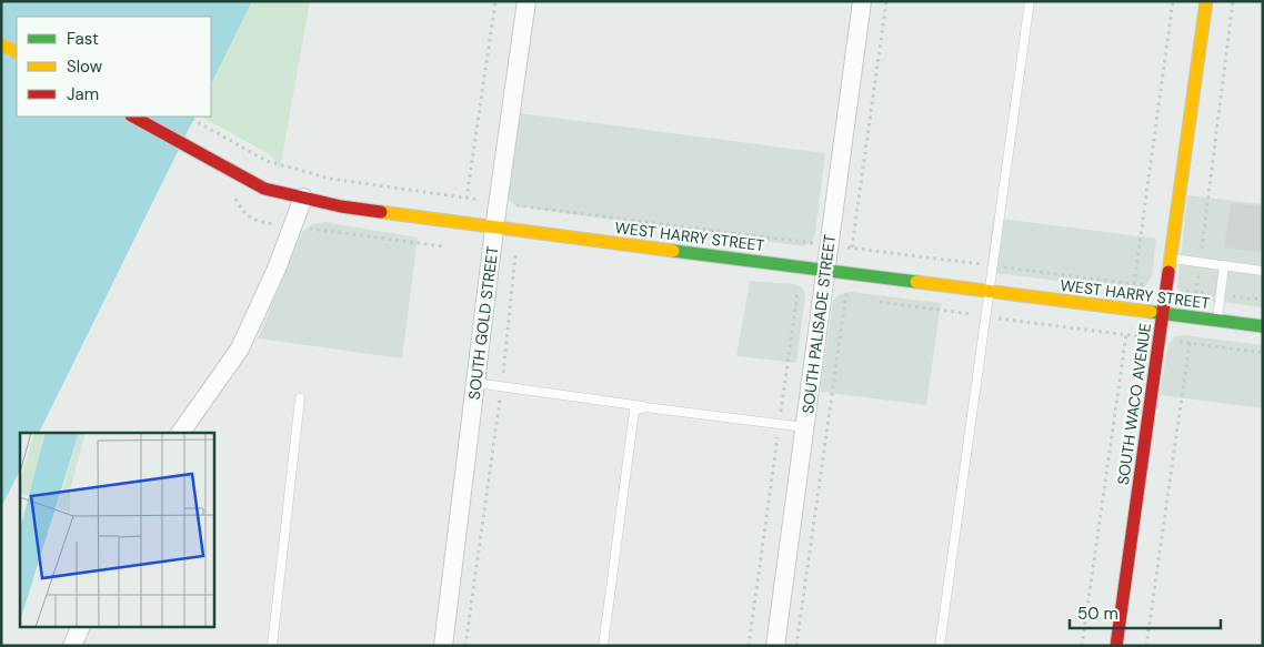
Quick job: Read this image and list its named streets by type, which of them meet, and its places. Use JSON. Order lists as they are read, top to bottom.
{
  "streets": {
    "street": [
      "WEST HARRY STREET",
      "SOUTH GOLD STREET",
      "SOUTH PALISADE STREET",
      "SOUTH WACO AVENUE"
    ]
  },
  "crossings": [
    ["WEST HARRY STREET", "SOUTH GOLD STREET"],
    ["WEST HARRY STREET", "SOUTH PALISADE STREET"],
    ["WEST HARRY STREET", "SOUTH WACO AVENUE"]
  ],
  "legend": ["Fast", "Slow", "Jam"],
  "scale_bar": "50 m"
}
